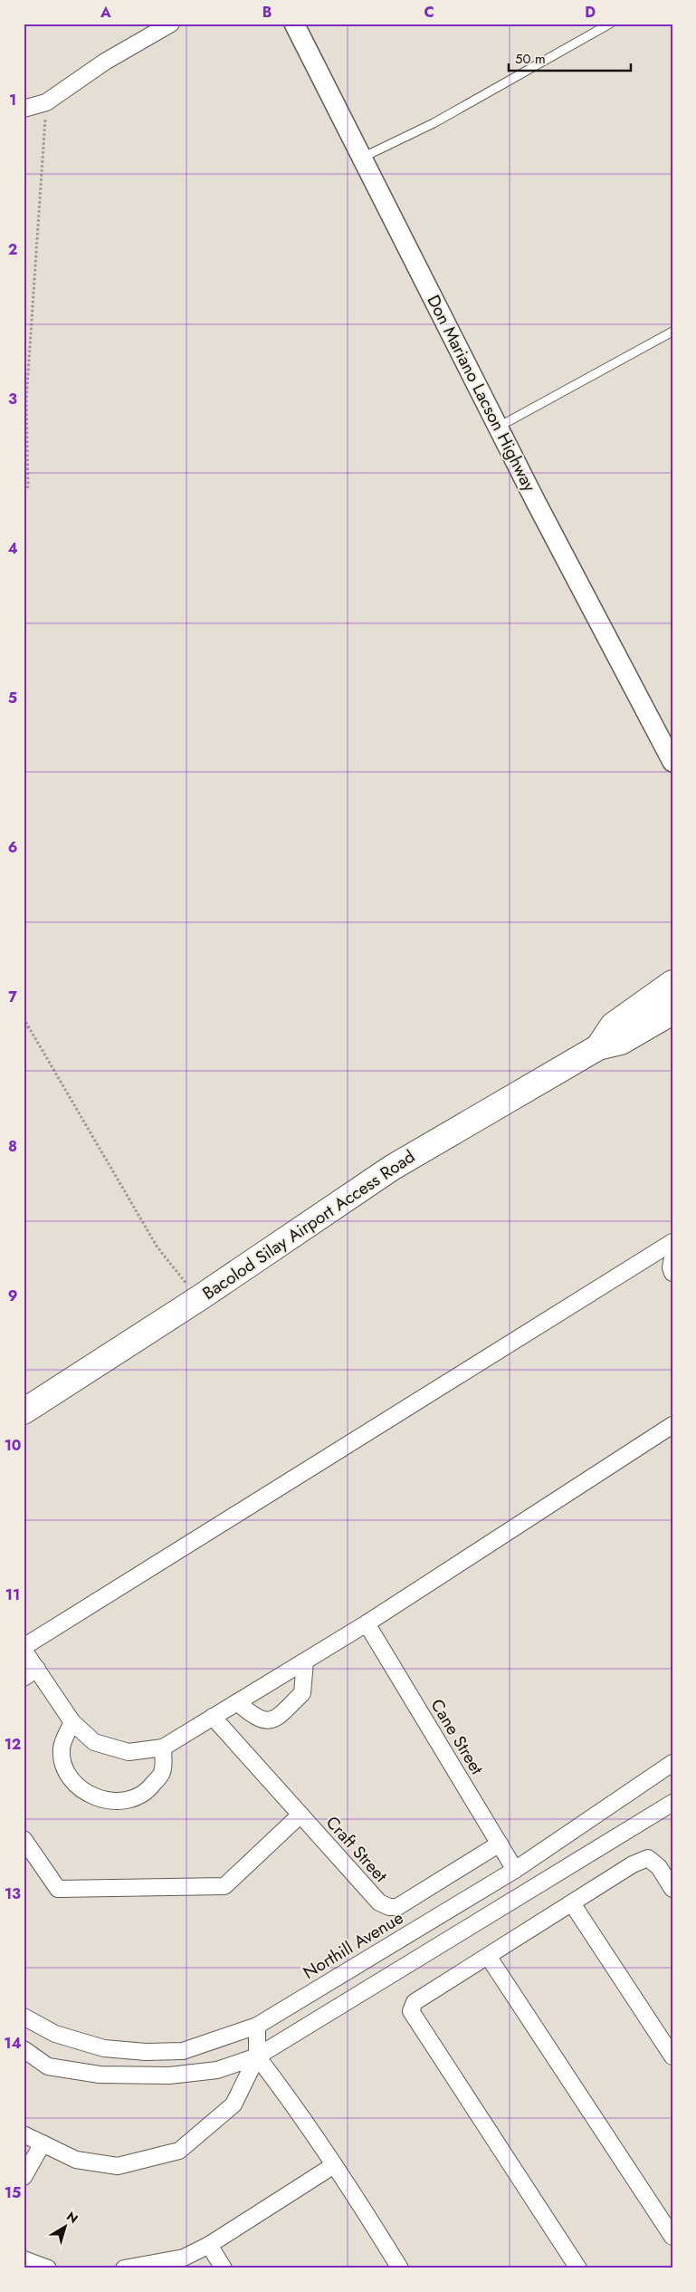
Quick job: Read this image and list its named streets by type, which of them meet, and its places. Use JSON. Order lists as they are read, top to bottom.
{
  "streets": {
    "main road": ["Bacolod Silay Airport Access Road"],
    "street": [
      "Don Mariano Lacson Highway",
      "Cane Street",
      "Craft Street",
      "Northill Avenue"
    ]
  },
  "crossings": [
    ["Cane Street", "Craft Street"],
    ["Cane Street", "Northill Avenue"]
  ],
  "scale_bar": "50 m",
  "north": "top right",
  "grid": {
    "columns": [
      "A",
      "B",
      "C",
      "D"
    ],
    "rows": [
      "1",
      "2",
      "3",
      "4",
      "5",
      "6",
      "7",
      "8",
      "9",
      "10",
      "11",
      "12",
      "13",
      "14",
      "15"
    ]
  }
}
